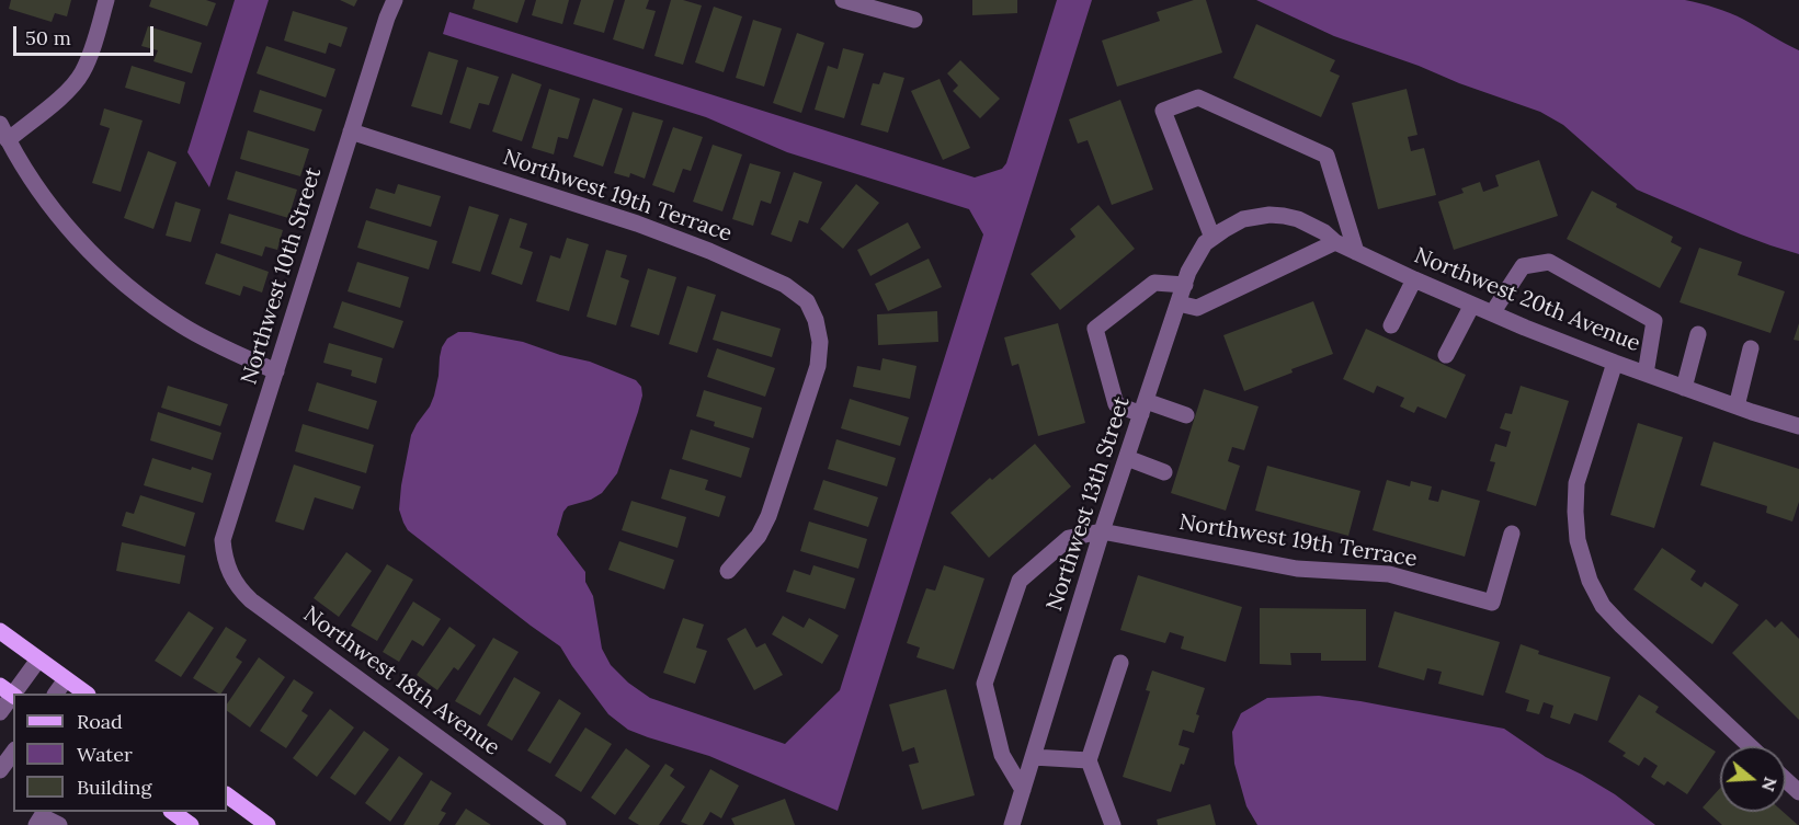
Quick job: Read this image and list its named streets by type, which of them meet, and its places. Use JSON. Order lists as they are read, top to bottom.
{
  "streets": {
    "street": [
      "Northwest 19th Terrace",
      "Northwest 10th Street",
      "Northwest 20th Avenue",
      "Northwest 13th Street",
      "Northwest 18th Avenue"
    ]
  },
  "crossings": [
    ["Northwest 19th Terrace", "Northwest 10th Street"],
    ["Northwest 19th Terrace", "Northwest 13th Street"],
    ["Northwest 10th Street", "Northwest 18th Avenue"],
    ["Northwest 20th Avenue", "Northwest 13th Street"]
  ],
  "legend": ["Road", "Water", "Building"],
  "scale_bar": "50 m",
  "north": "right"
}
